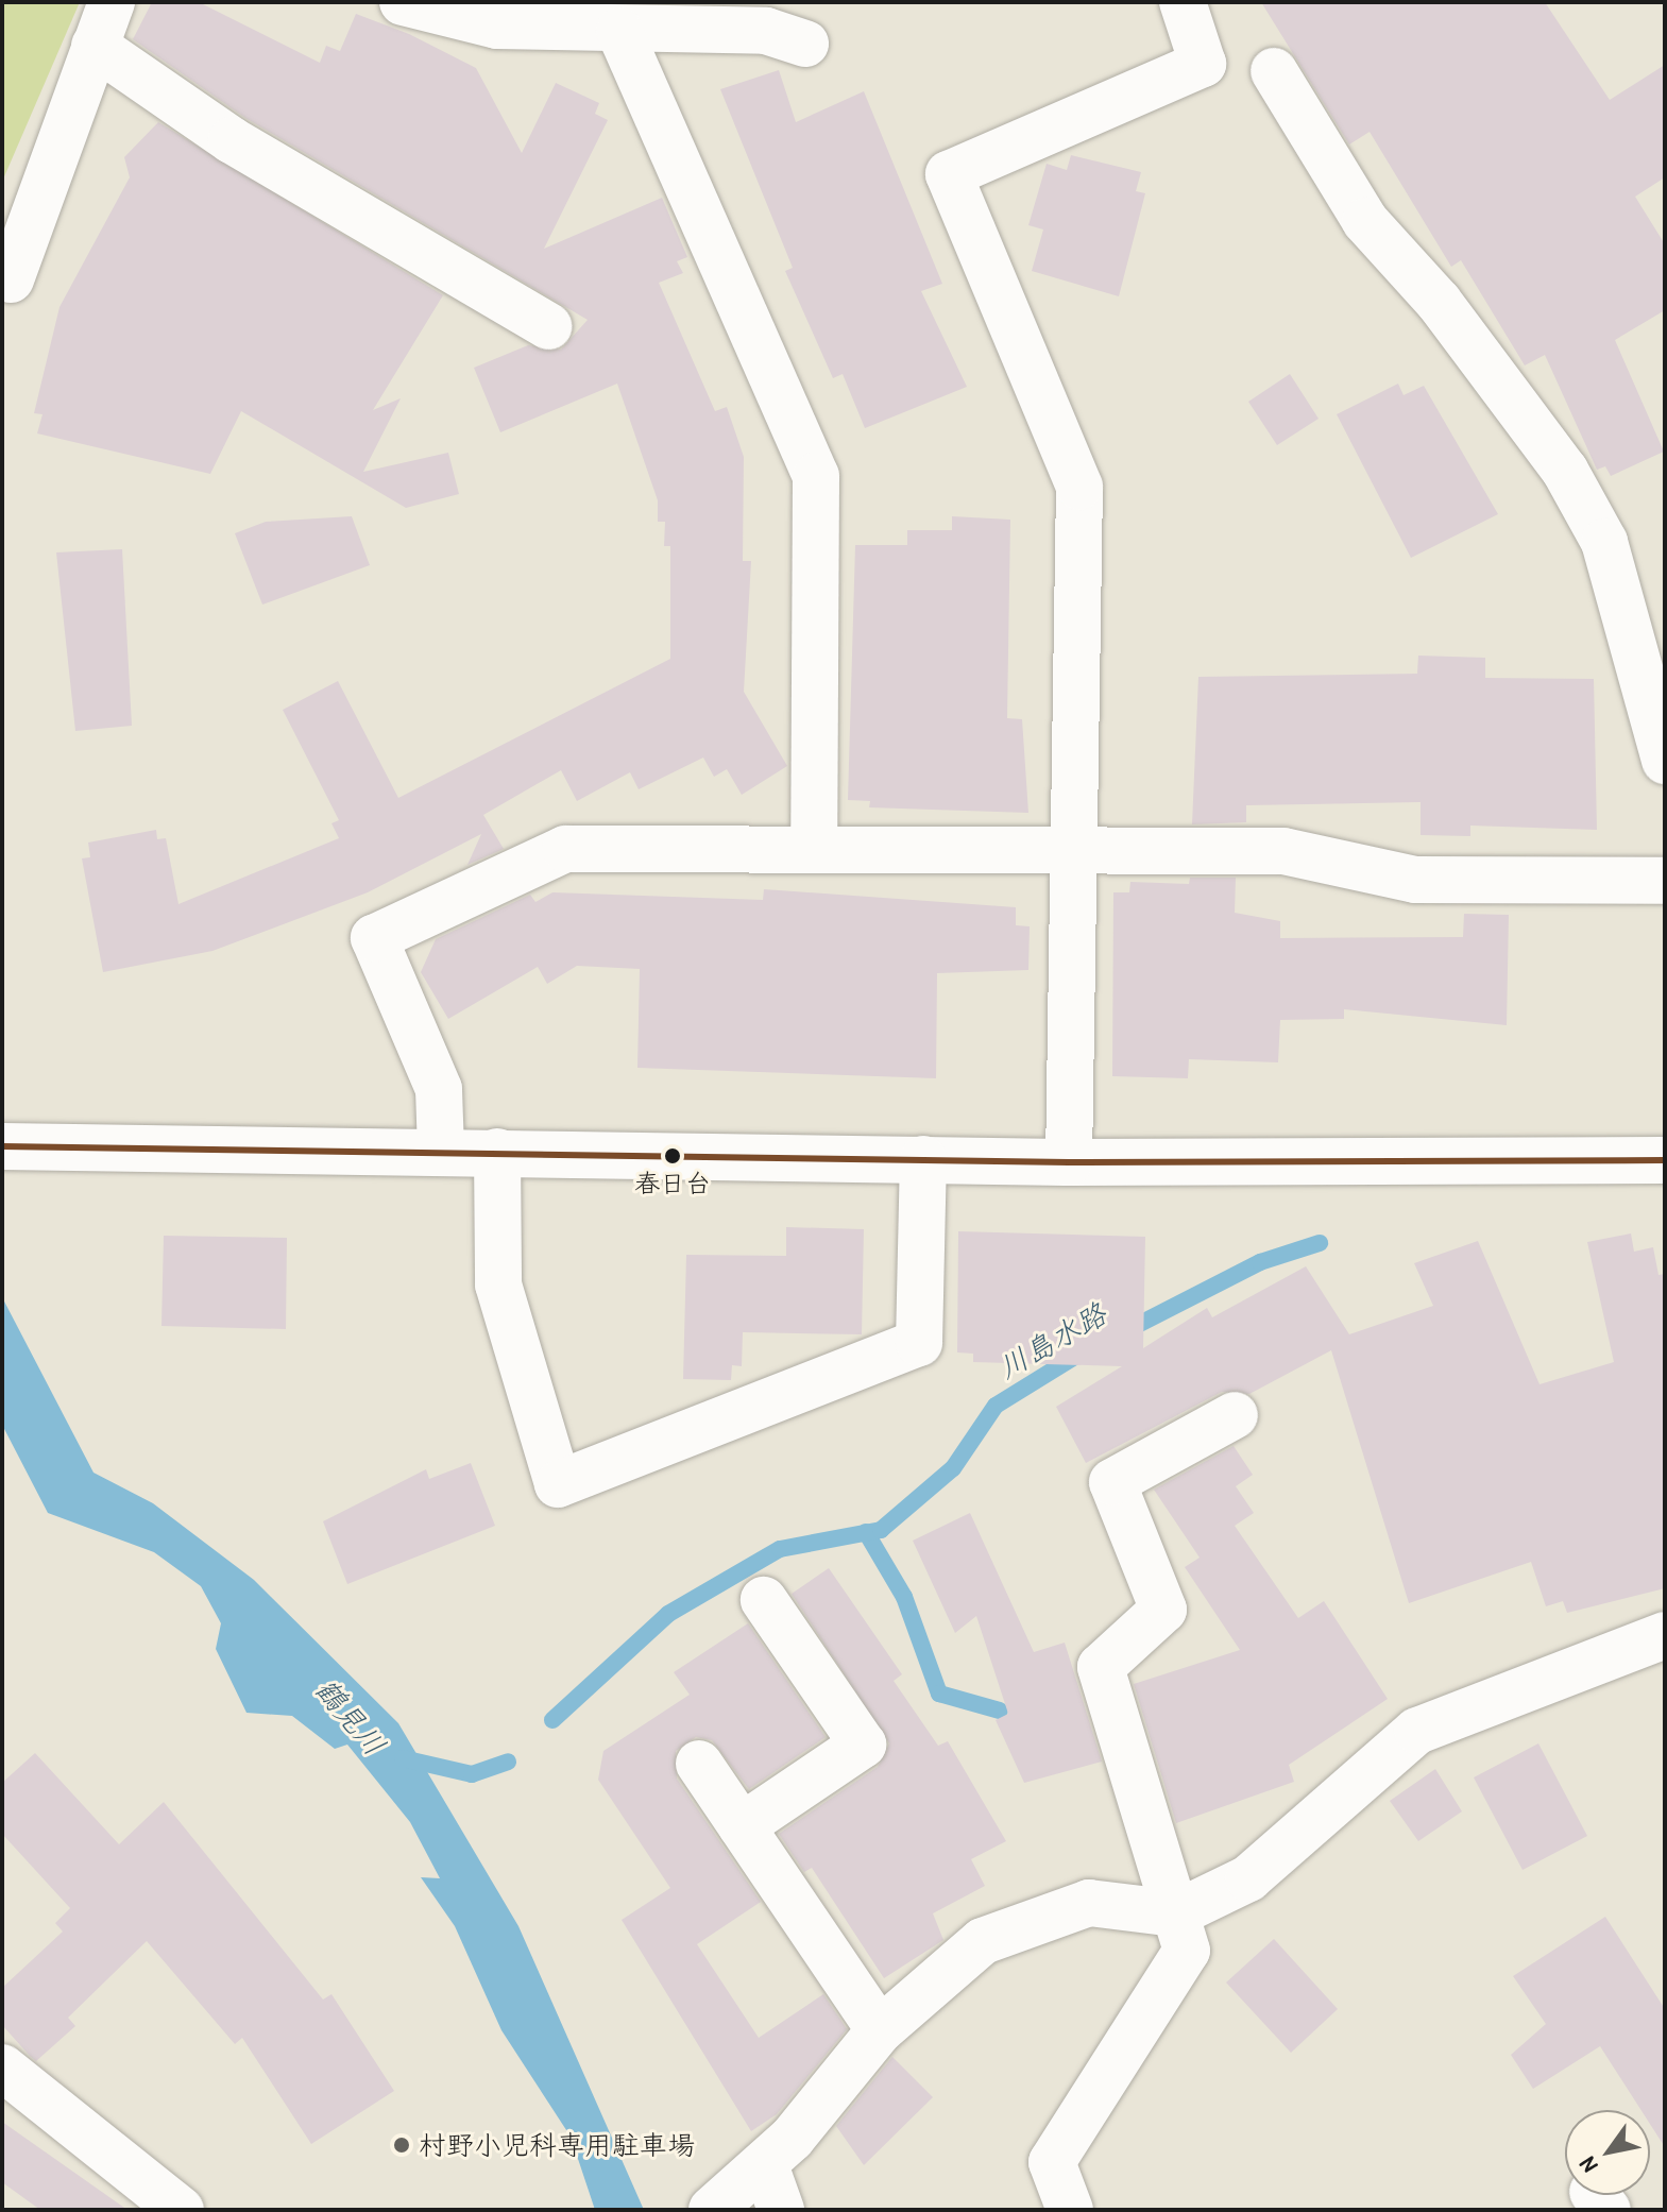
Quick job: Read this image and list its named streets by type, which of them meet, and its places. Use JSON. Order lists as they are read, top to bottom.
{
  "water": ["川島水路", "鶴見川"],
  "places": ["春日台", "村野小児科専用駐車場"],
  "north": "bottom left"
}
